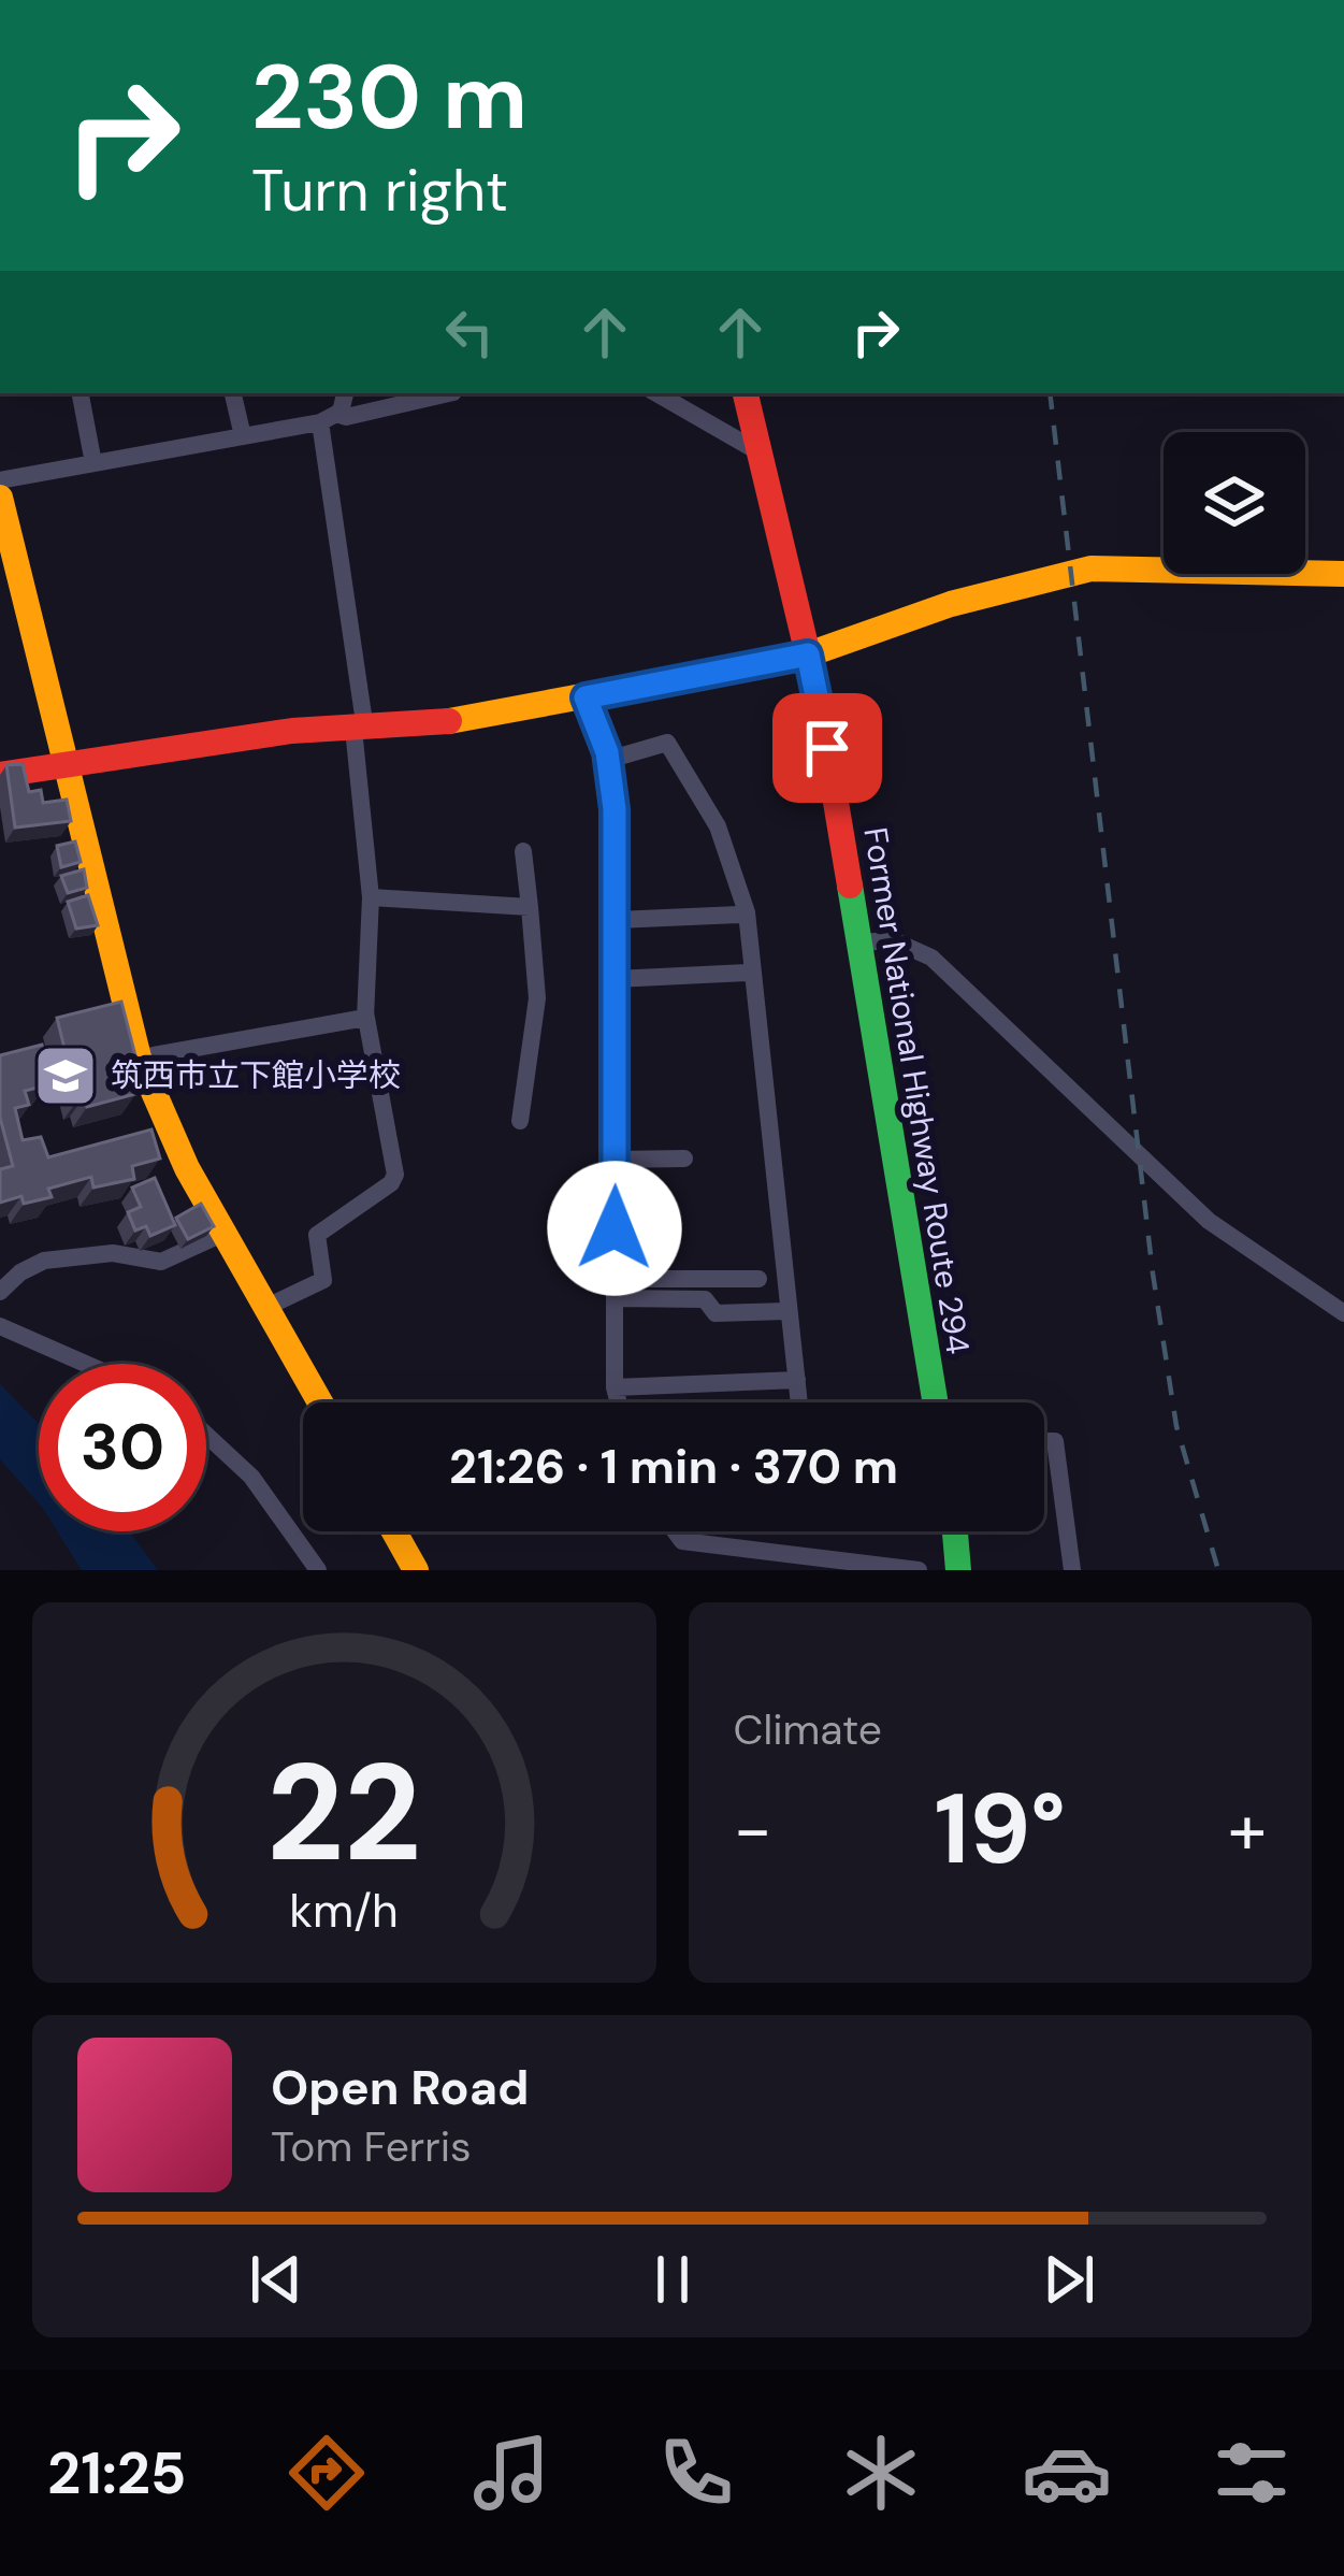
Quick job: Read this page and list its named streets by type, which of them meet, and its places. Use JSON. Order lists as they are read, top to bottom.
{
  "streets": {
    "street": ["Former National Highway Route 294"]
  },
  "places": {
    "school or university": ["筑西市立下館小学校"]
  },
  "page": {
    "turn": ["230 m", "Turn right"],
    "limit": "30",
    "trip": "21:26 · 1 min · 370 m",
    "tile": "Climate",
    "heat": ["−", "19°", "+"],
    "song": ["Open Road", "Tom Ferris"],
    "tabs": "21:25",
    "gauge": ["22", "km/h"]
  }
}
